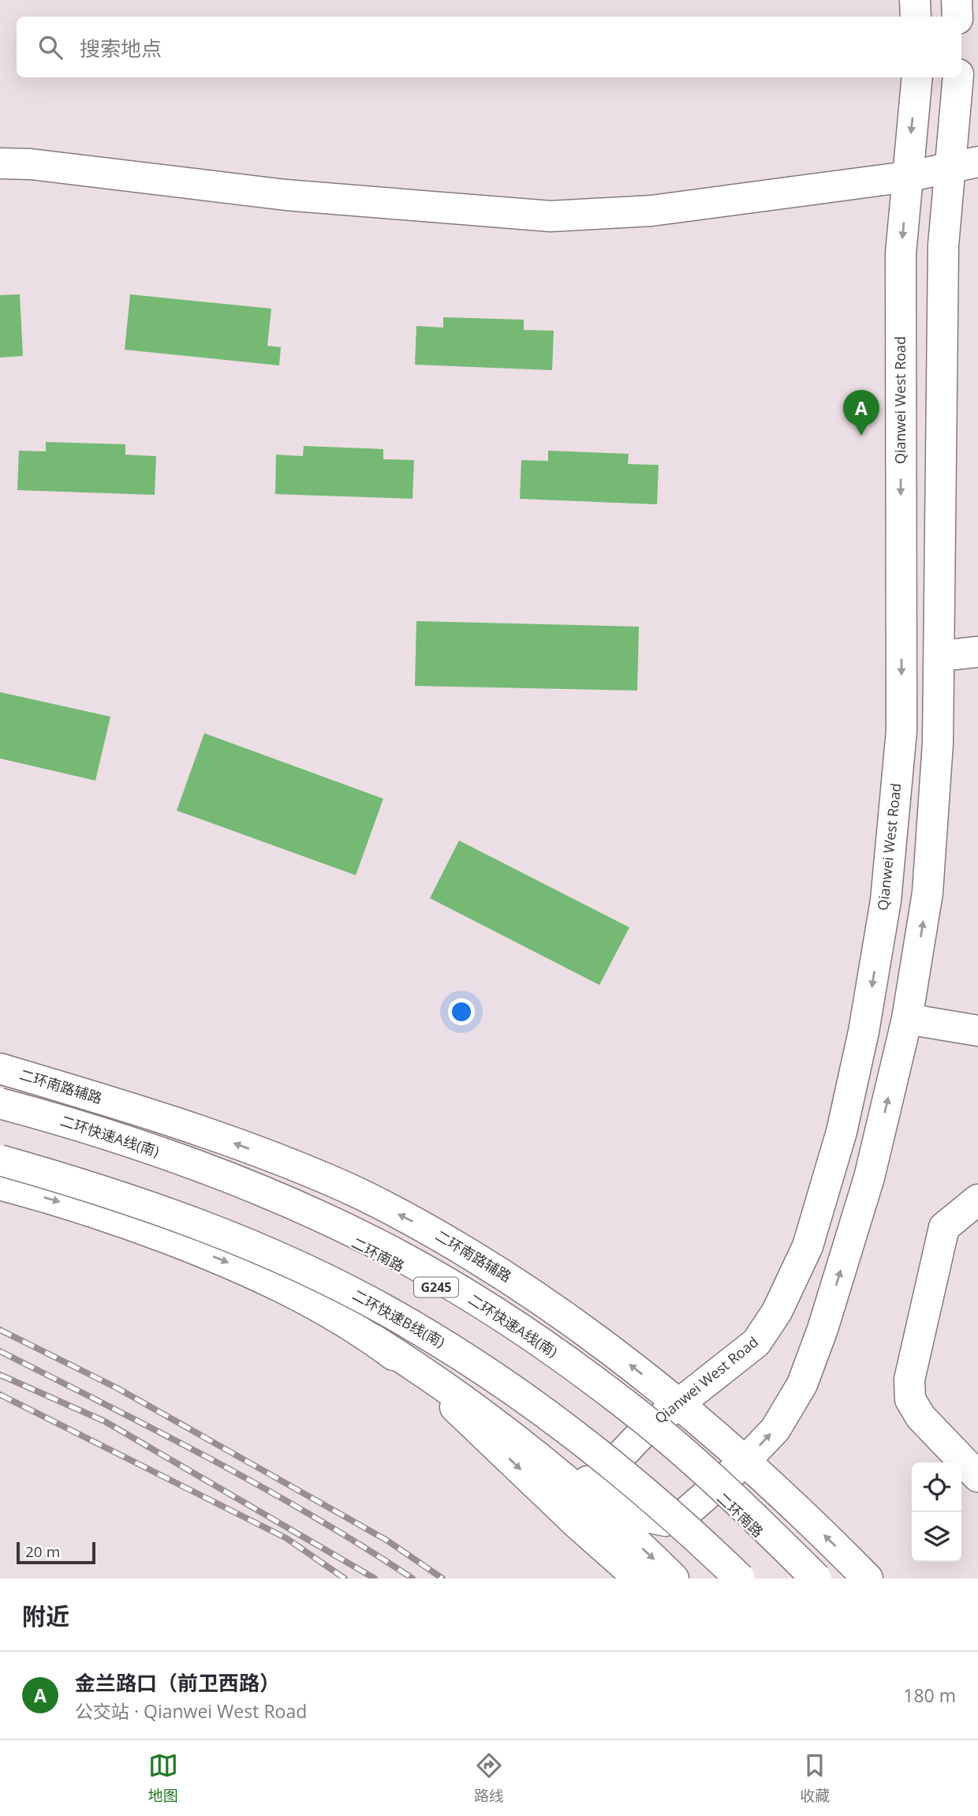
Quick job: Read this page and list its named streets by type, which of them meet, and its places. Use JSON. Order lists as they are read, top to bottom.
{
  "streets": {
    "main road": [
      "Qianwei West Road",
      "二环南路辅路",
      "二环快速A线(南)",
      "二环南路",
      "G245",
      "二环快速B线(南)"
    ]
  },
  "crossings": [
    ["Qianwei West Road", "二环南路辅路"],
    ["Qianwei West Road", "二环南路"],
    ["Qianwei West Road", "G245"]
  ],
  "scale_bar": "20 m",
  "page": {
    "search": "搜索地点",
    "pins": "A",
    "scale": "20 m",
    "heading": "附近",
    "list": [
      {
        "mark": "A",
        "name": "金兰路口（前卫西路）",
        "note": "公交站 · Qianwei West Road",
        "value": "180 m"
      }
    ],
    "nav": ["地图", "路线", "收藏"]
  }
}
